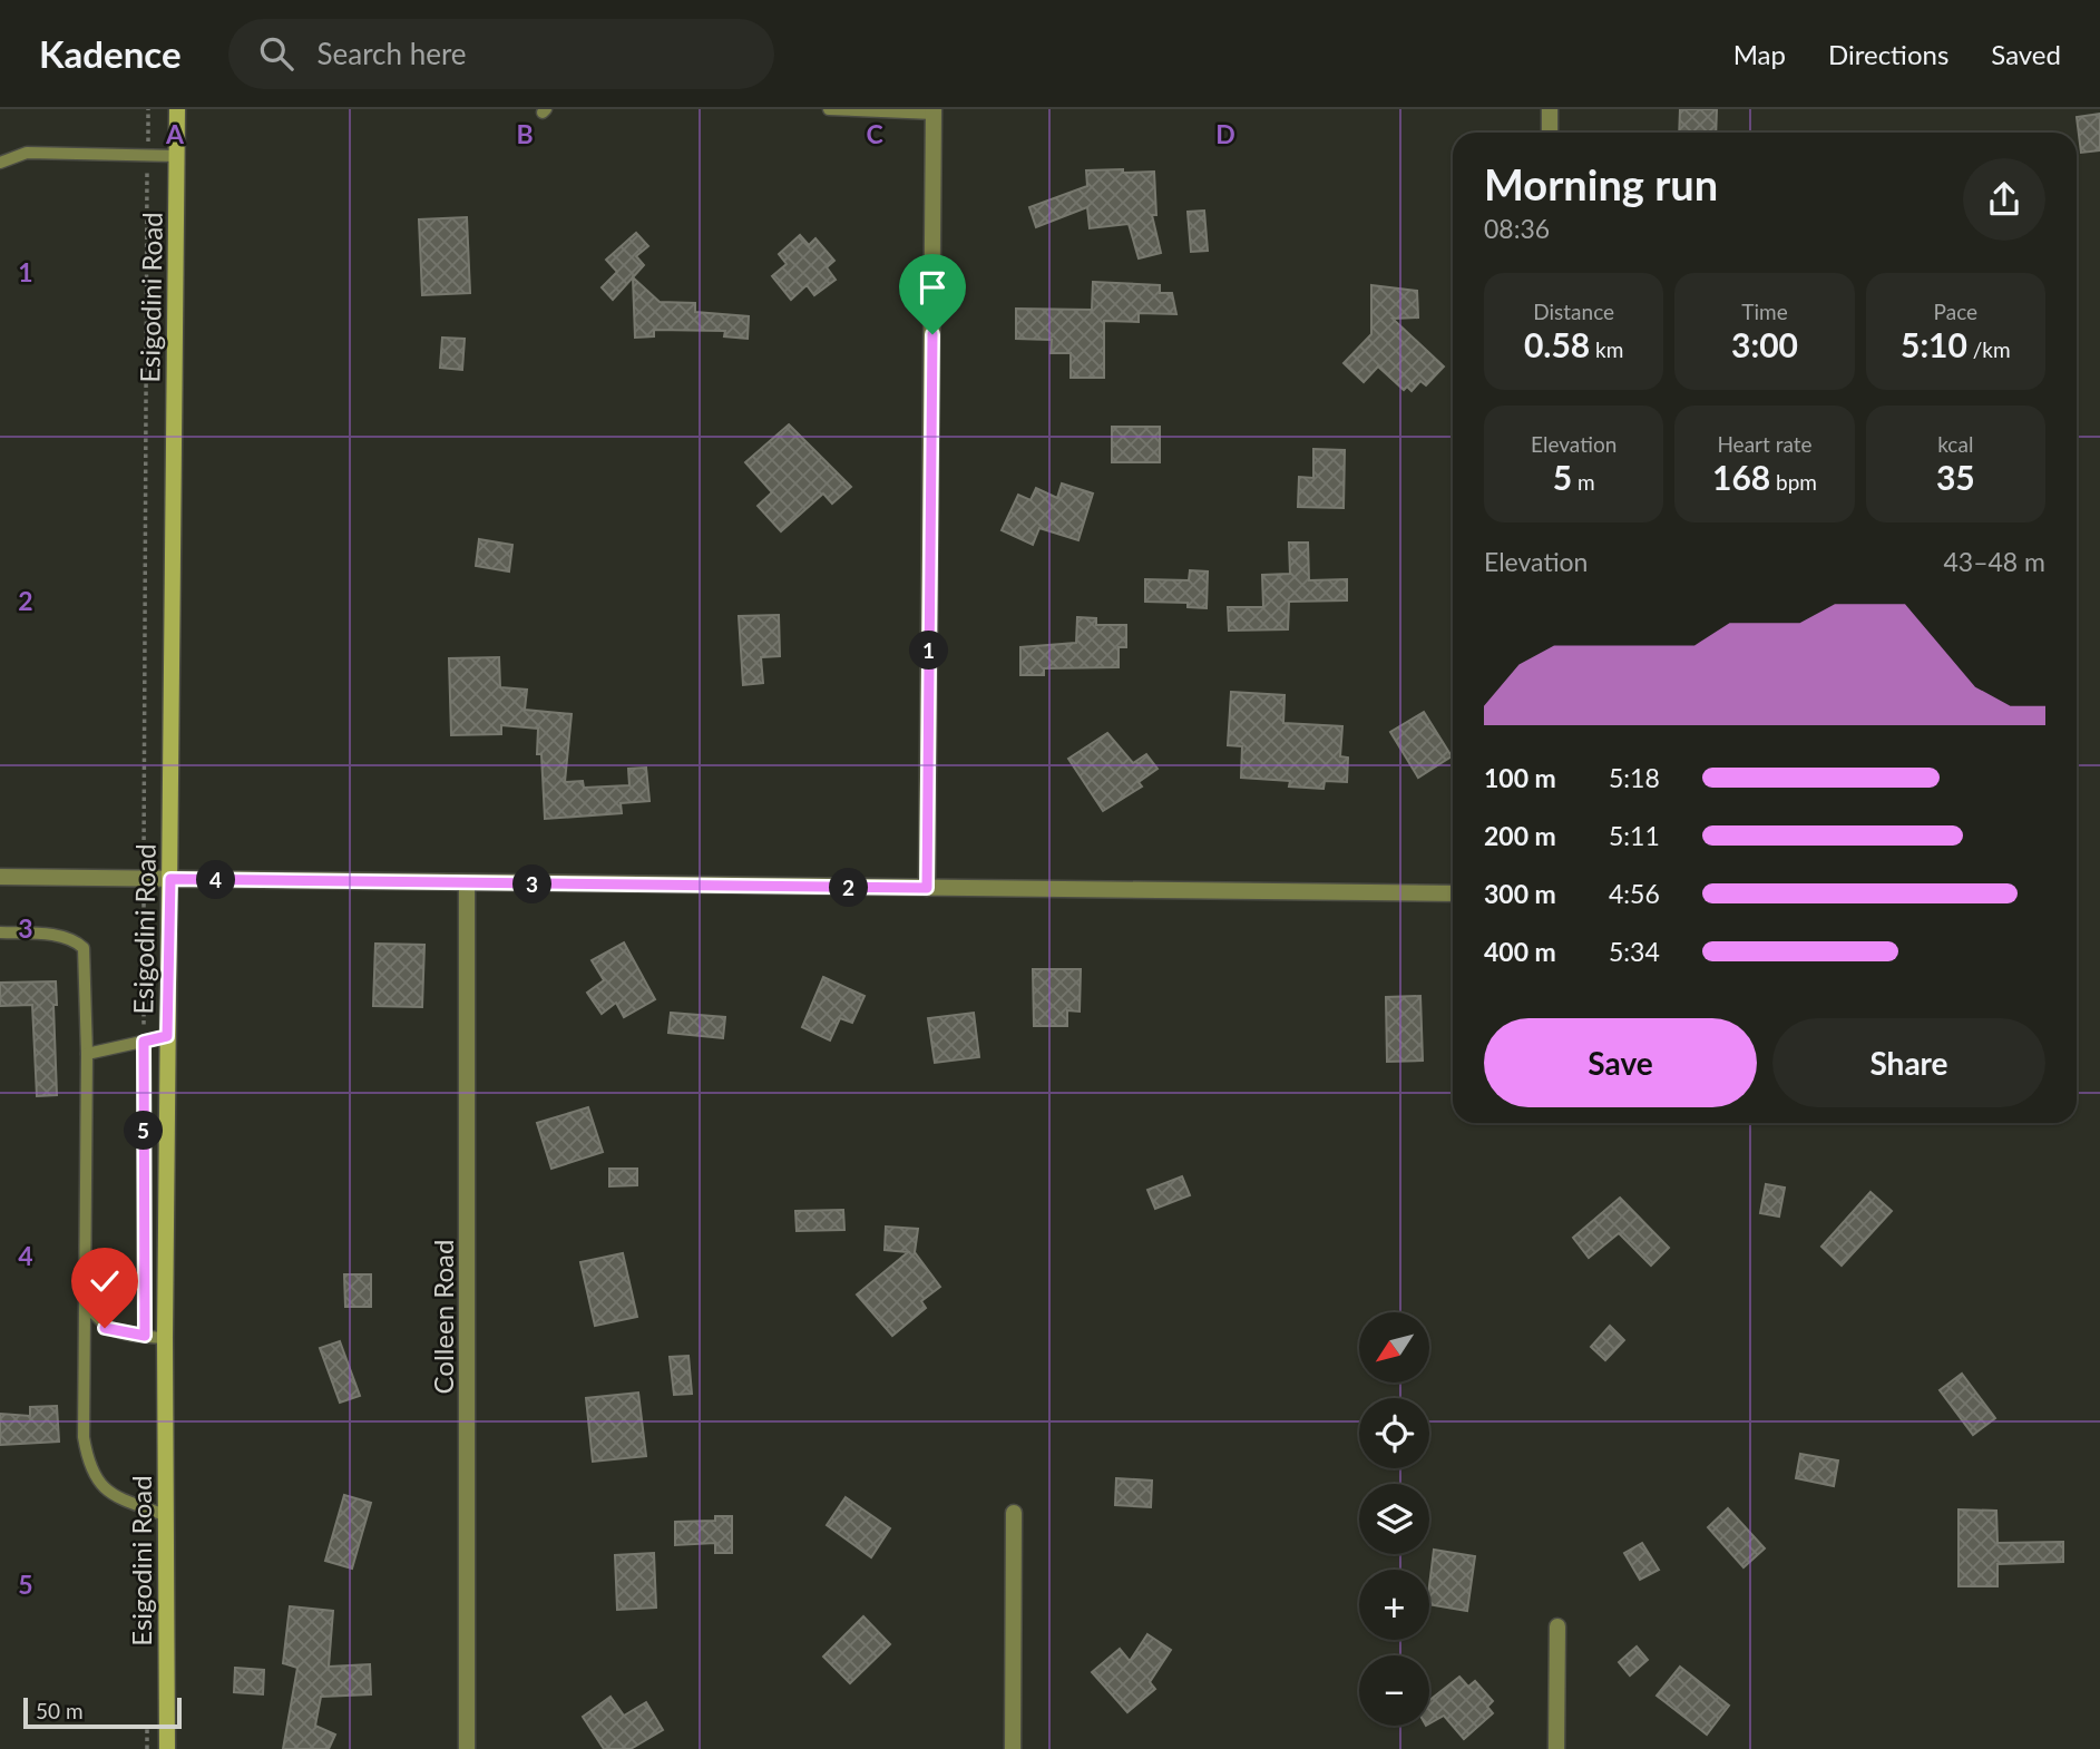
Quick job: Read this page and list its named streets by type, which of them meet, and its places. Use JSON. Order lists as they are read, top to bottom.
{
  "streets": {
    "main road": ["Esigodini Road"],
    "street": ["Colleen Road"]
  },
  "scale_bar": "50 m",
  "north": "bottom left",
  "page": {
    "header": "Kadence",
    "search": "Search here",
    "nav": ["Map", "Directions", "Saved"],
    "heading": ["Morning run", "08:36"],
    "stats": [
      ["Distance", "0.58 km"],
      ["Time", "3:00"],
      ["Pace", "5:10 /km"],
      ["Elevation", "5 m"],
      ["Heart rate", "168 bpm"],
      ["kcal", "35"]
    ],
    "chart": ["Elevation", "43–48 m"],
    "pins": [
      "1",
      "4",
      "3",
      "2",
      "5"
    ],
    "list": [
      {
        "name": "100 m",
        "note": "5:18"
      },
      {
        "name": "200 m",
        "note": "5:11"
      },
      {
        "name": "300 m",
        "note": "4:56"
      },
      {
        "name": "400 m",
        "note": "5:34"
      }
    ],
    "buttons": ["Save", "Share"],
    "map_buttons": ["+", "−"],
    "scale": "50 m"
  },
  "grid": {
    "columns": [
      "A",
      "B",
      "C",
      "D"
    ],
    "rows": [
      "1",
      "2",
      "3",
      "4",
      "5"
    ]
  }
}
